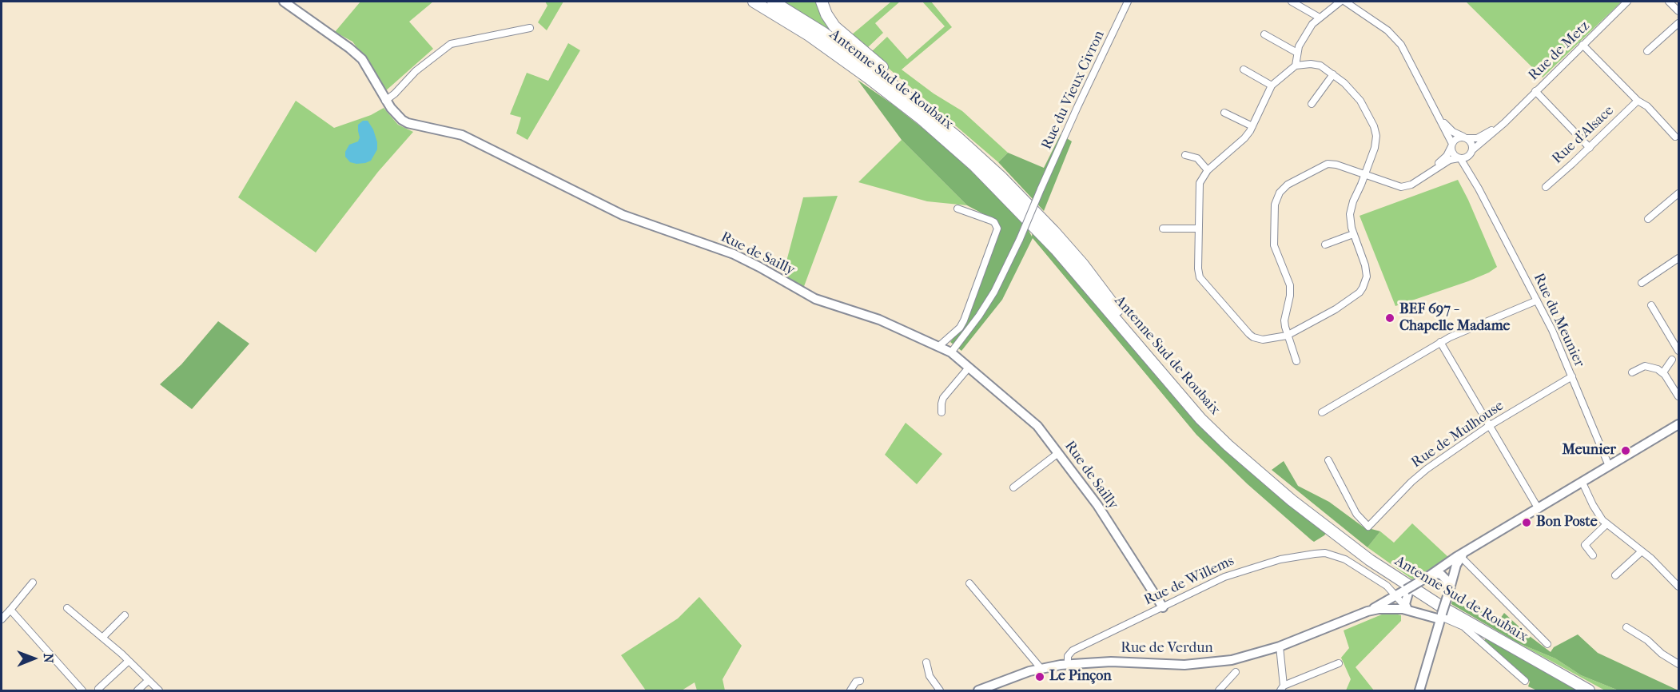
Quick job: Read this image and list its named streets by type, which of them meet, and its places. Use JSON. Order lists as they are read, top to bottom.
{
  "streets": {
    "highway": ["Antenne Sud de Roubaix"],
    "street": [
      "Rue de Metz",
      "Rue du Vieux Civron",
      "Rue d'Alsace",
      "Rue de Sailly",
      "Rue du Meunier",
      "Rue de Mulhouse",
      "Rue de Willems",
      "Rue de Verdun"
    ]
  },
  "crossings": [
    ["Rue de Metz", "Rue du Meunier"],
    ["Rue du Vieux Civron", "Rue de Sailly"],
    ["Rue de Sailly", "Rue de Willems"],
    ["Rue du Meunier", "Rue de Mulhouse"],
    ["Rue de Willems", "Rue de Verdun"]
  ],
  "places": [
    "BEF 697 - Chapelle Madame",
    "Meunier",
    "Bon Poste",
    "Le Pinçon"
  ],
  "north": "right"
}
